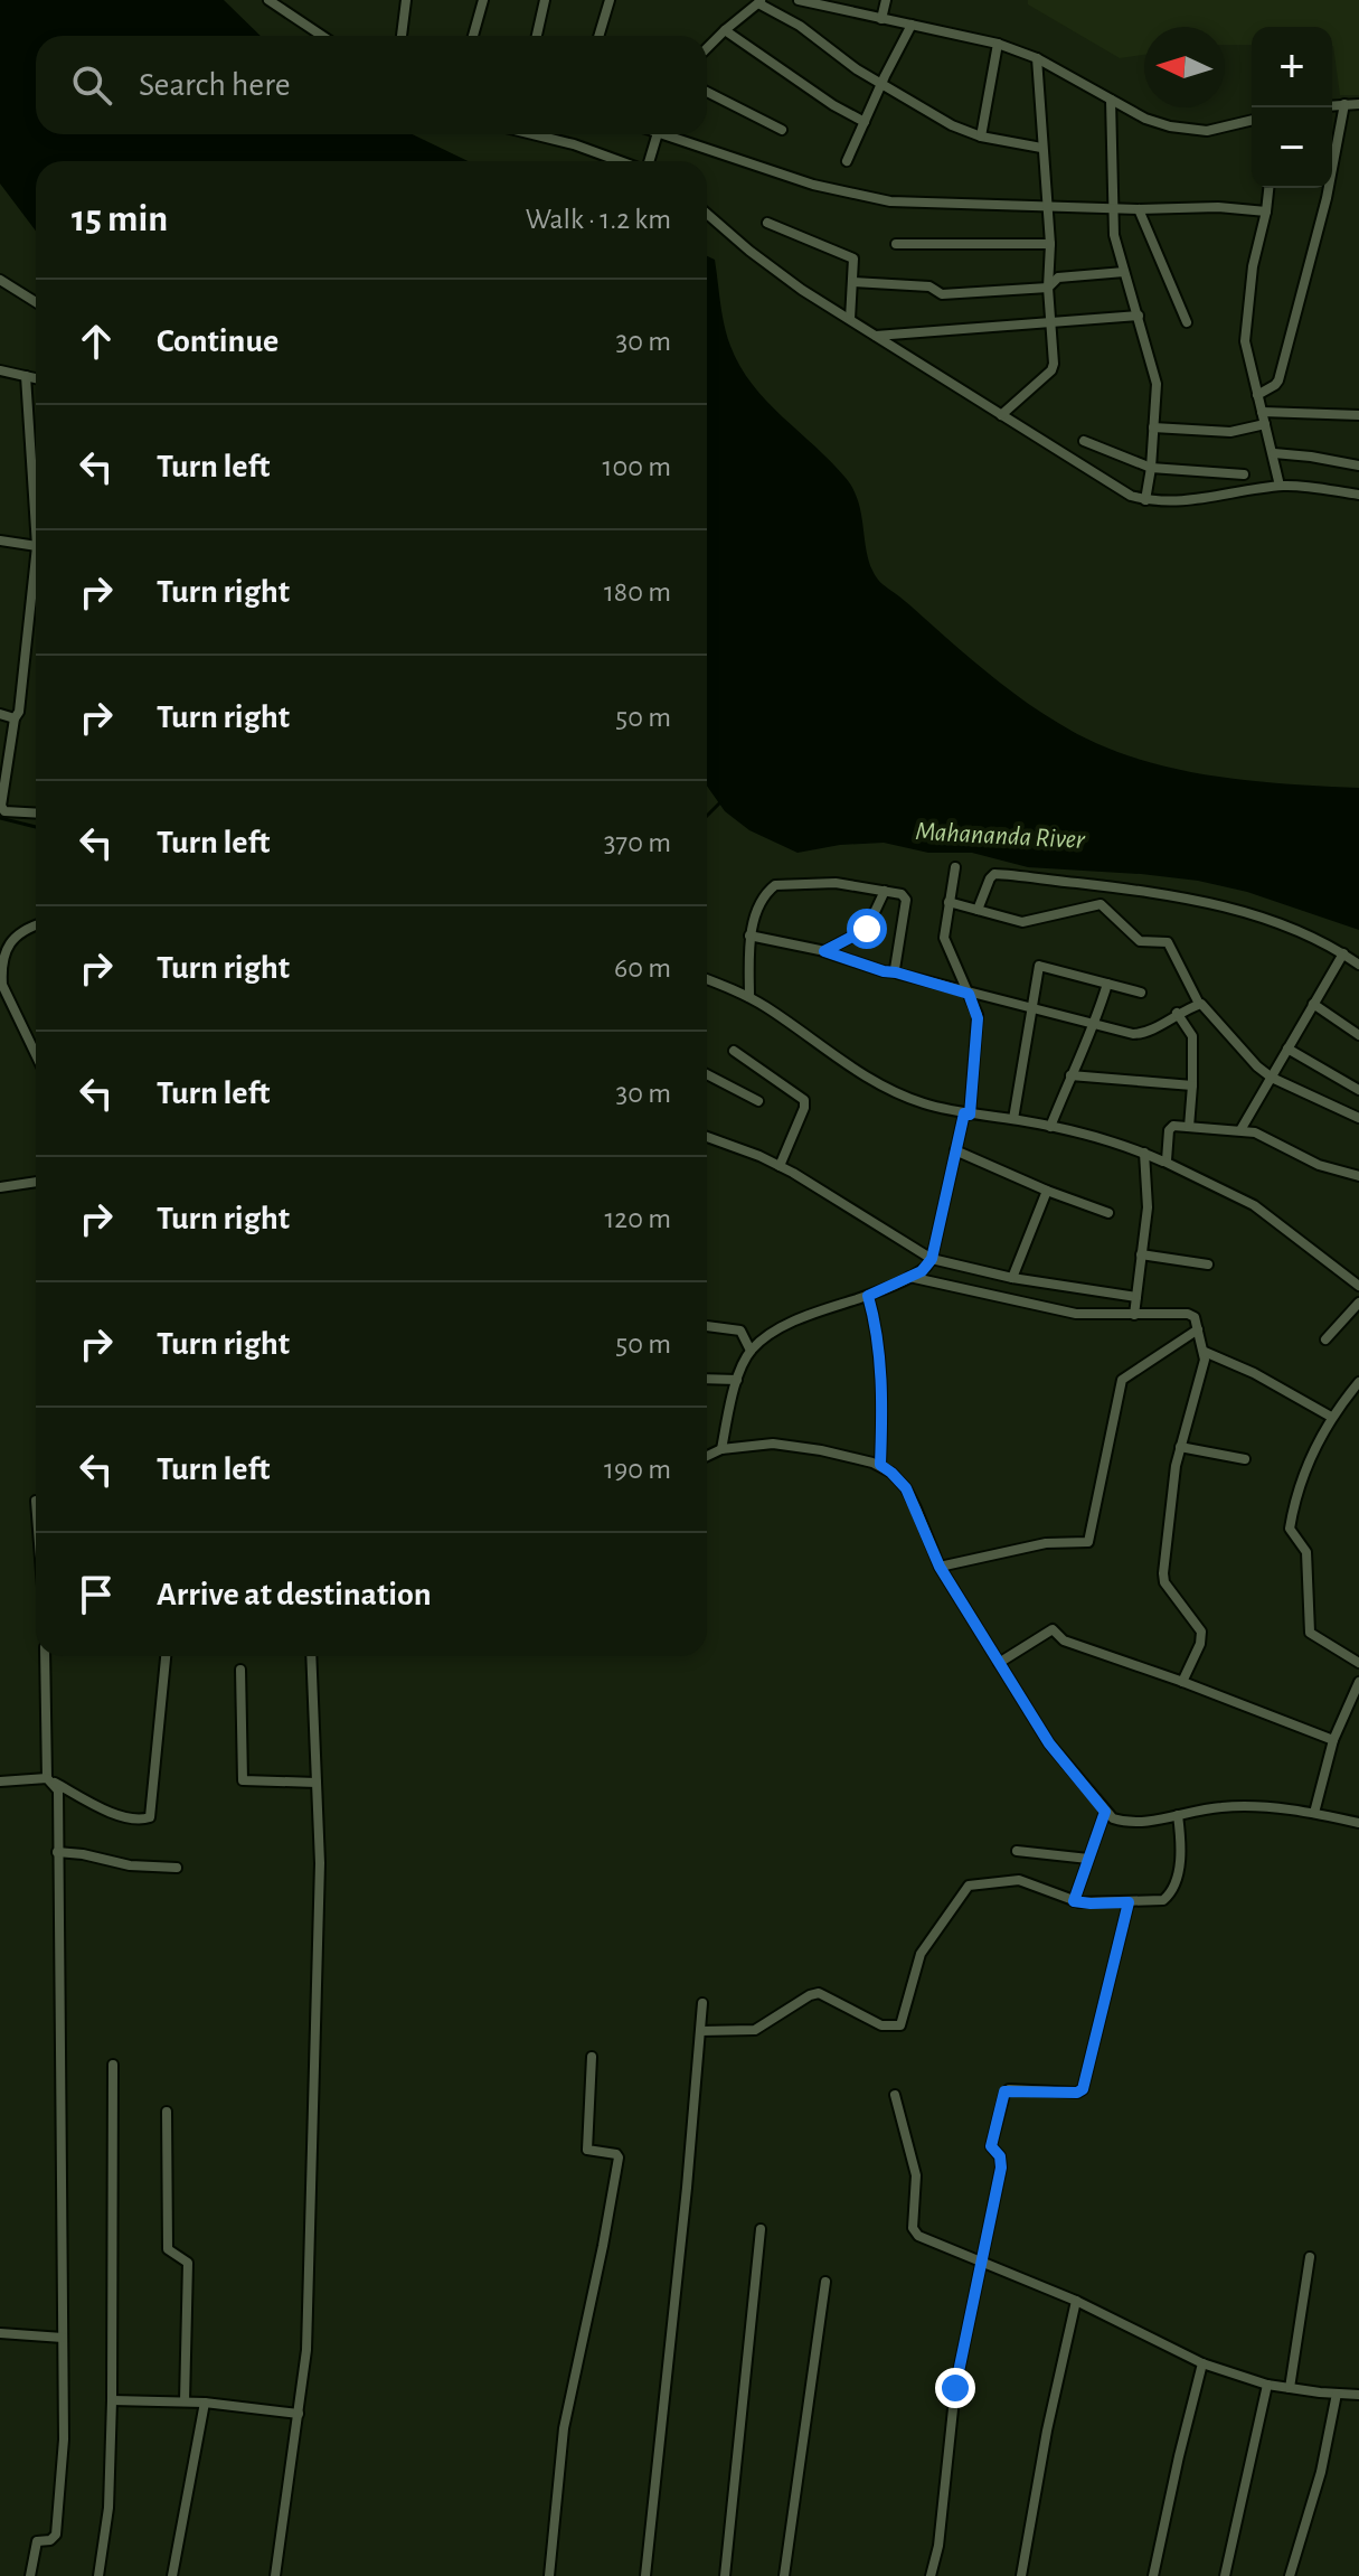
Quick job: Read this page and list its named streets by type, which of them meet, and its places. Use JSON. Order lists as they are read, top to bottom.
{
  "water": ["Mahananda River"],
  "north": "left",
  "page": {
    "map_buttons": ["+", "−"],
    "search": "Search here",
    "heading": ["15 min", "Walk · 1.2 km"],
    "list": [
      ["Continue", "30 m"],
      ["Turn left", "100 m"],
      ["Turn right", "180 m"],
      ["Turn right", "50 m"],
      ["Turn left", "370 m"],
      ["Turn right", "60 m"],
      ["Turn left", "30 m"],
      ["Turn right", "120 m"],
      ["Turn right", "50 m"],
      ["Turn left", "190 m"],
      "Arrive at destination"
    ]
  }
}
